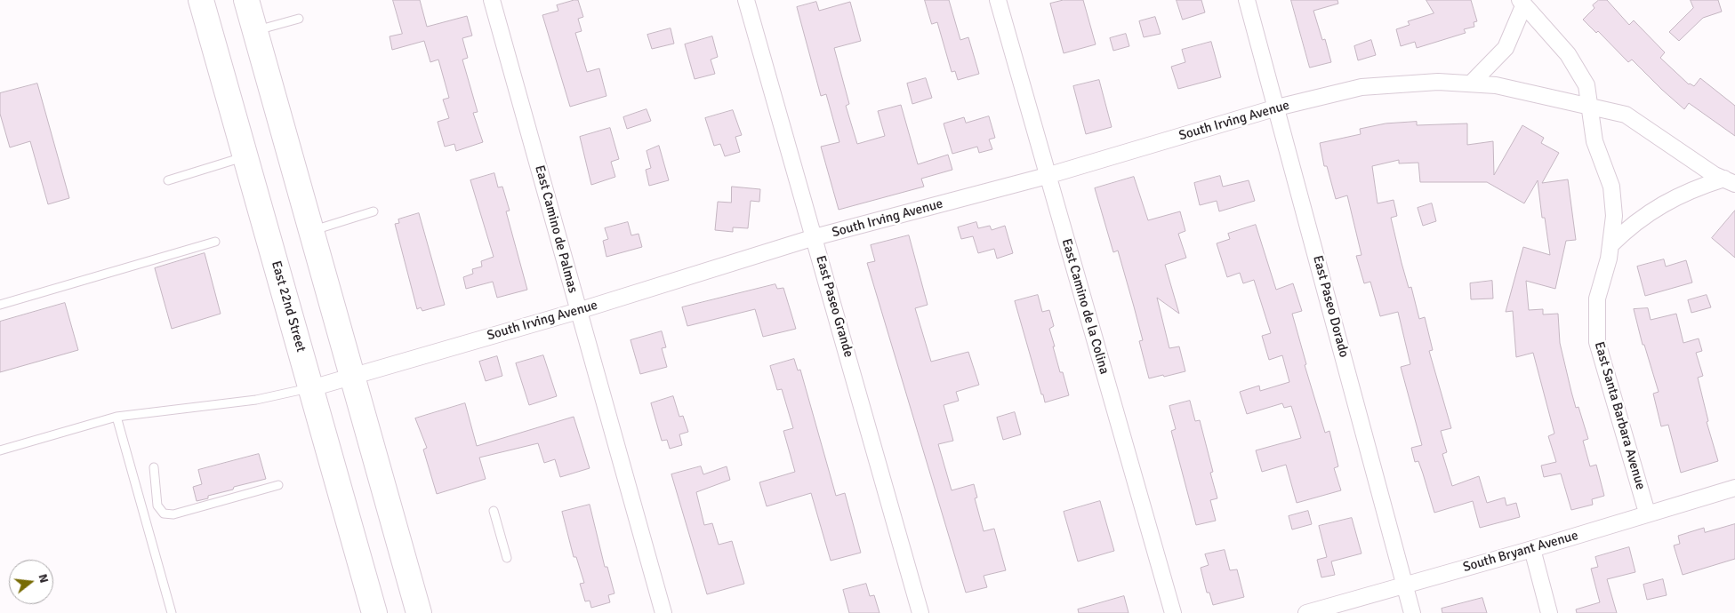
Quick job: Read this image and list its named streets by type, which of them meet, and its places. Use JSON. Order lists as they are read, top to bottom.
{
  "streets": {
    "main road": ["East 22nd Street"],
    "street": [
      "South Irving Avenue",
      "East Camino de Palmas",
      "East Paseo Grande",
      "East Camino de la Colina",
      "East Paseo Dorado",
      "East Santa Barbara Avenue",
      "South Bryant Avenue"
    ]
  },
  "crossings": [
    ["South Irving Avenue", "East Camino de Palmas"],
    ["South Irving Avenue", "East 22nd Street"],
    ["South Irving Avenue", "East Paseo Grande"],
    ["South Irving Avenue", "East Camino de la Colina"],
    ["South Irving Avenue", "East Paseo Dorado"],
    ["South Irving Avenue", "East Santa Barbara Avenue"],
    ["East Paseo Dorado", "South Bryant Avenue"],
    ["East Santa Barbara Avenue", "South Bryant Avenue"]
  ],
  "north": "right"
}
